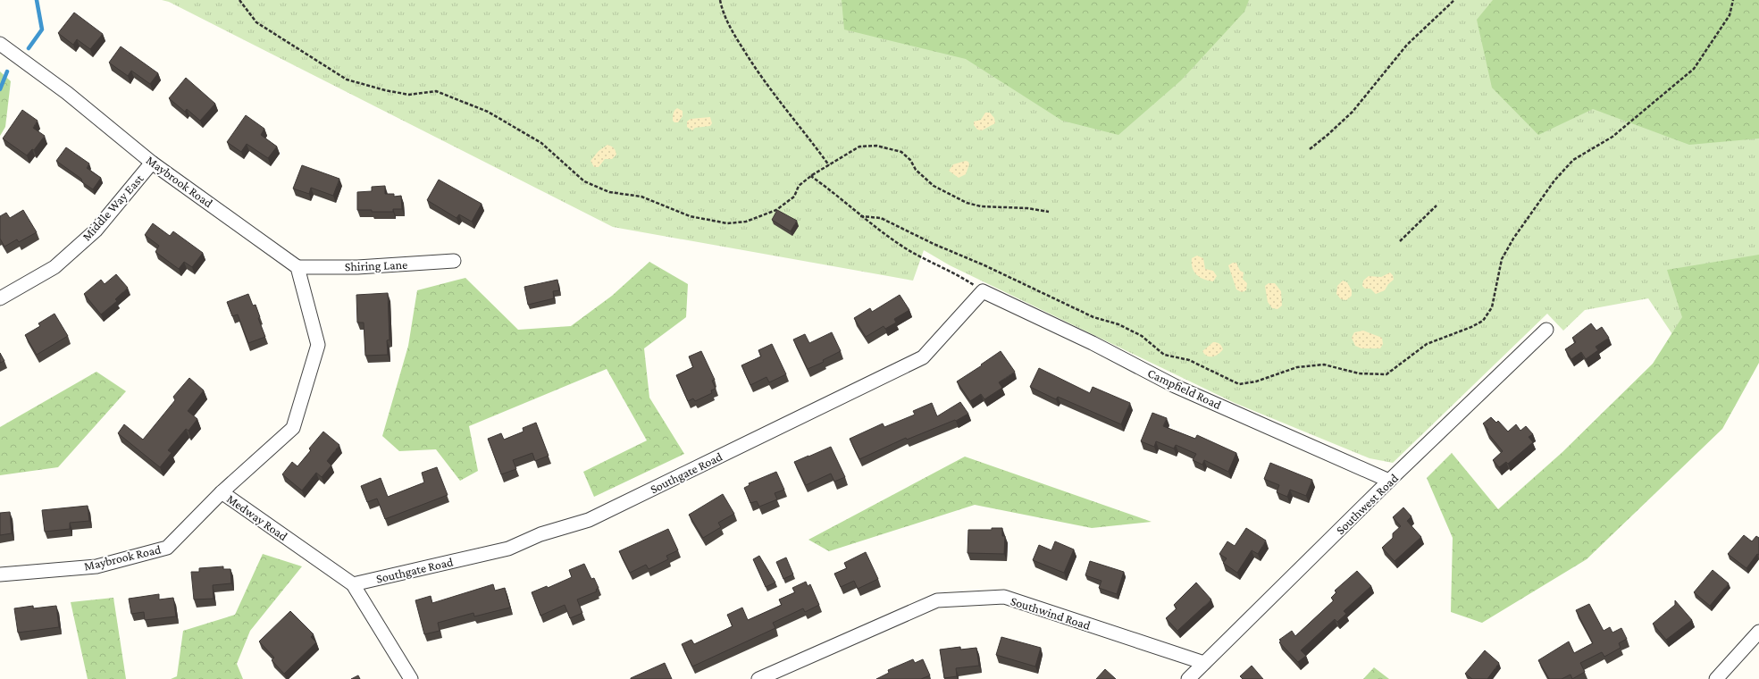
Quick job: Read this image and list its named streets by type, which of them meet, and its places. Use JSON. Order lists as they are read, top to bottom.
{
  "streets": {
    "street": [
      "Maybrook Road",
      "Middle Way East",
      "Shiring Lane",
      "Campfield Road",
      "Southgate Road",
      "Southwest Road",
      "Medway Road",
      "Southwind Road"
    ]
  },
  "crossings": [
    ["Maybrook Road", "Middle Way East"],
    ["Maybrook Road", "Shiring Lane"],
    ["Maybrook Road", "Medway Road"],
    ["Shiring Lane", "Medway Road"],
    ["Campfield Road", "Southgate Road"],
    ["Campfield Road", "Southwest Road"],
    ["Southgate Road", "Medway Road"],
    ["Southwest Road", "Southwind Road"]
  ]
}
